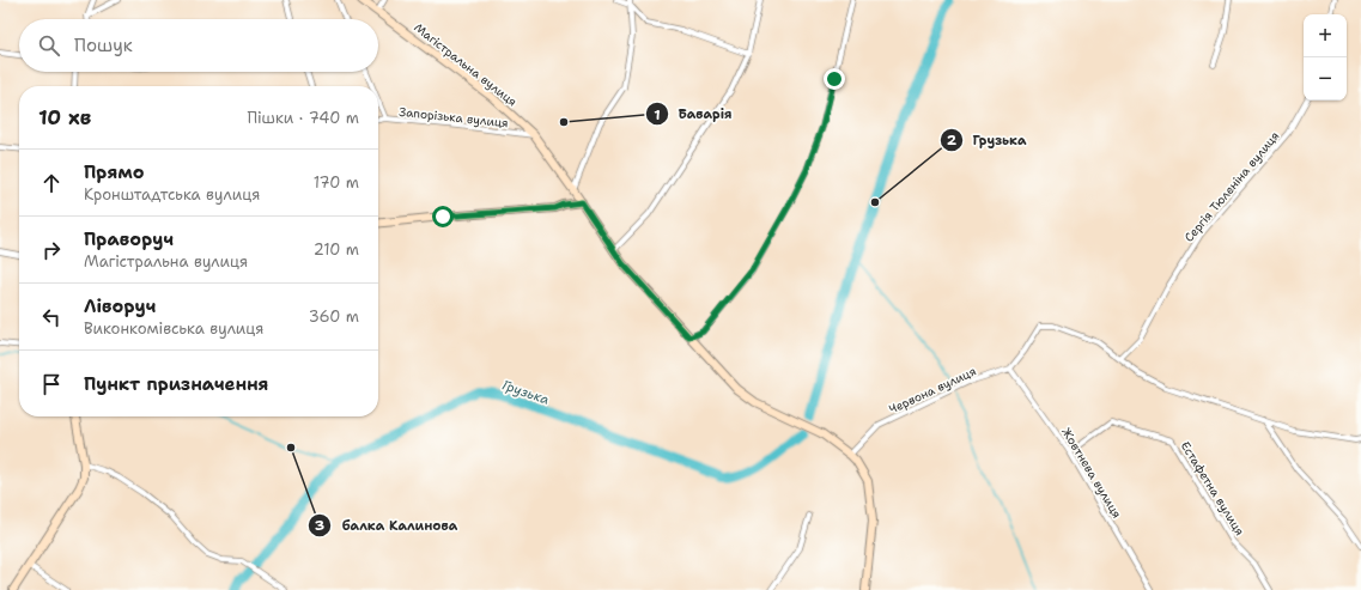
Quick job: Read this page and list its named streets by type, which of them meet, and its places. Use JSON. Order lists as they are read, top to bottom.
{
  "streets": {
    "main road": ["Магістральна вулиця"],
    "street": [
      "Запорізька вулиця",
      "Сергія Тюленіна вулиця",
      "Червона вулиця",
      "Жовтнева вулиця",
      "Естафетна вулиця"
    ]
  },
  "crossings": [
    ["Магістральна вулиця", "Запорізька вулиця"],
    ["Магістральна вулиця", "Червона вулиця"],
    ["Червона вулиця", "Жовтнева вулиця"],
    ["Жовтнева вулиця", "Естафетна вулиця"]
  ],
  "water": ["Грузька"],
  "places": ["Баварія", "Грузька", "балка Калинова"],
  "page": {
    "map_buttons": ["+", "−"],
    "search": "Пошук",
    "heading": ["10 хв", "Пішки · 740 m"],
    "list": [
      ["Прямо", "Кронштадтська вулиця", "170 m"],
      ["Праворуч", "Магістральна вулиця", "210 m"],
      ["Ліворуч", "Виконкомівська вулиця", "360 m"],
      "Пункт призначення"
    ]
  }
}
